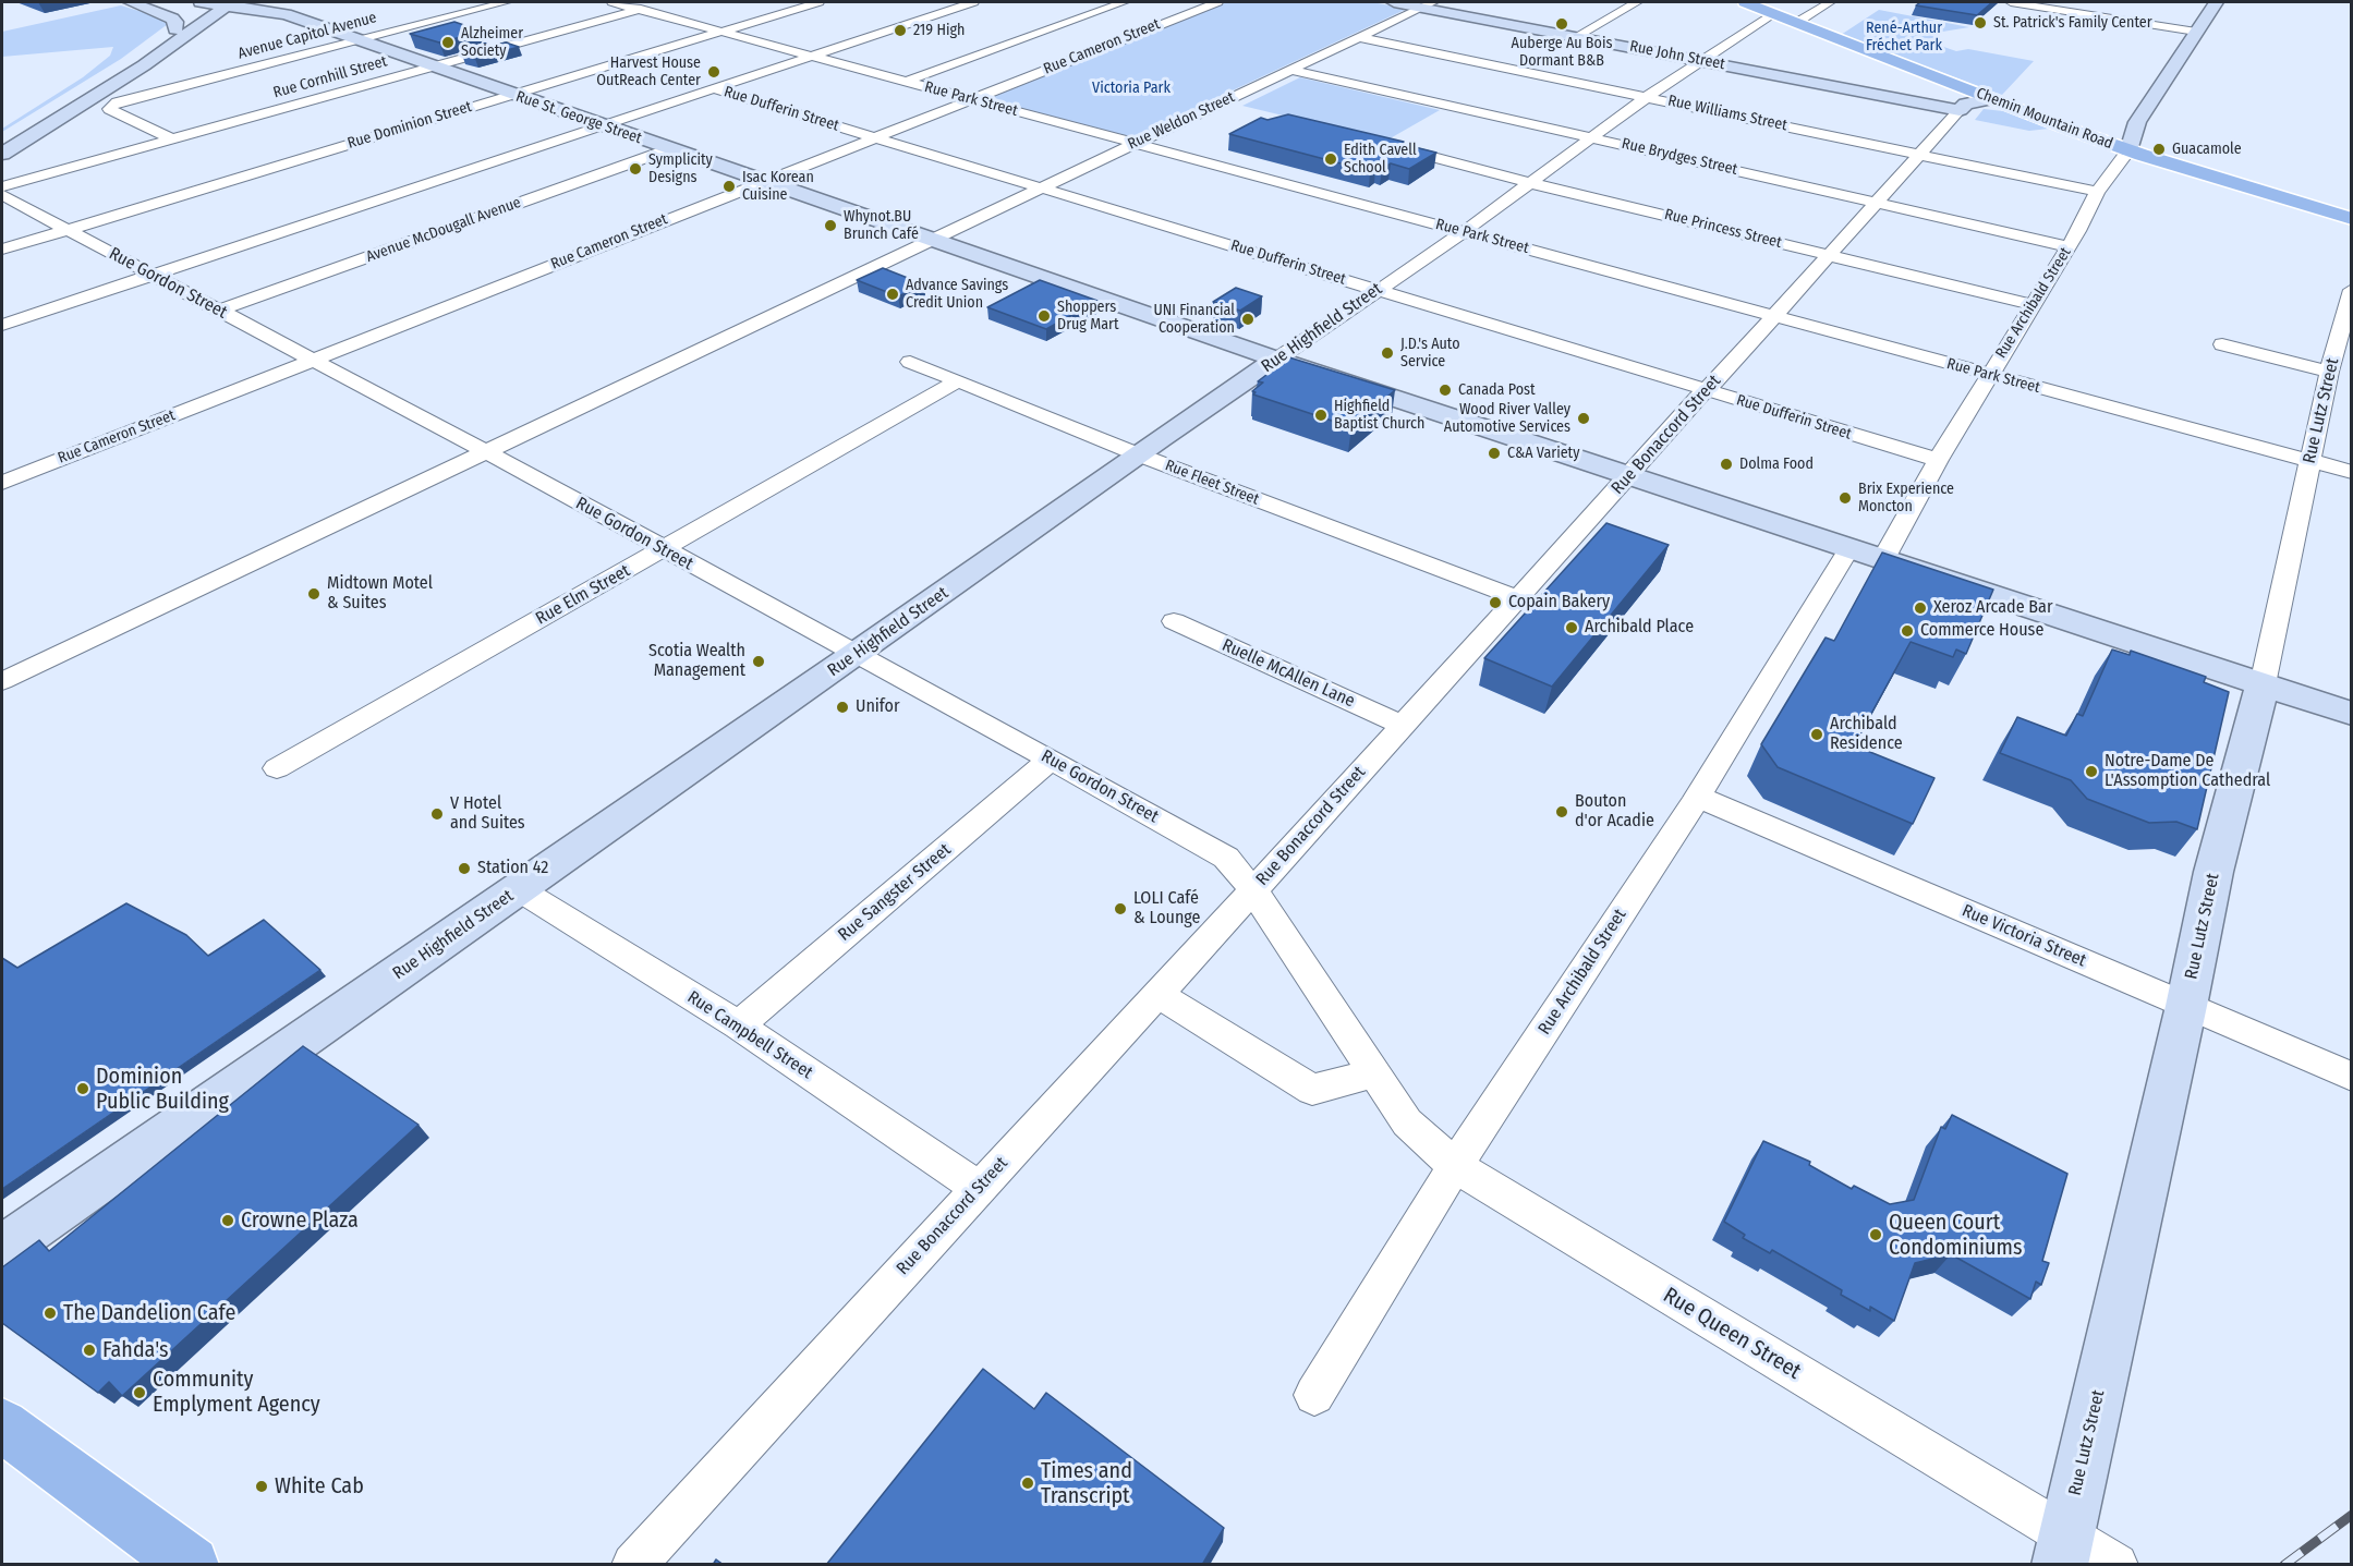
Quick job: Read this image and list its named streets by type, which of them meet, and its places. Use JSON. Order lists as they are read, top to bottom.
{
  "streets": {
    "main road": [
      "Rue John Street",
      "Rue St. George Street",
      "Chemin Mountain Road",
      "Rue Highfield Street",
      "Rue Lutz Street"
    ],
    "street": [
      "Avenue Capitol Avenue",
      "Rue Cameron Street",
      "Rue Cornhill Street",
      "Rue Park Street",
      "Rue Dufferin Street",
      "Rue Williams Street",
      "Rue Weldon Street",
      "Rue Dominion Street",
      "Rue Brydges Street",
      "Rue Princess Street",
      "Avenue McDougall Avenue",
      "Rue Gordon Street",
      "Rue Archibald Street",
      "Rue Bonaccord Street",
      "Rue Fleet Street",
      "Rue Elm Street",
      "Ruelle McAllen Lane",
      "Rue Sangster Street",
      "Rue Victoria Street",
      "Rue Campbell Street",
      "Rue Queen Street"
    ]
  },
  "crossings": [
    ["Avenue Capitol Avenue", "Rue Cornhill Street"],
    ["Avenue Capitol Avenue", "Rue St. George Street"],
    ["Rue Cameron Street", "Rue Park Street"],
    ["Rue Cameron Street", "Rue Dufferin Street"],
    ["Rue Cameron Street", "Rue St. George Street"],
    ["Rue Cameron Street", "Rue Gordon Street"],
    ["Rue John Street", "Rue Weldon Street"],
    ["Rue John Street", "Rue Highfield Street"],
    ["Rue John Street", "Rue Bonaccord Street"],
    ["Rue Cornhill Street", "Rue Park Street"],
    ["Rue Cornhill Street", "Rue St. George Street"],
    ["Rue Park Street", "Rue Weldon Street"],
    ["Rue Park Street", "Rue Dominion Street"],
    ["Rue Park Street", "Rue Archibald Street"],
    ["Rue Park Street", "Rue Highfield Street"],
    ["Rue Park Street", "Rue Lutz Street"],
    ["Rue Park Street", "Rue Bonaccord Street"],
    ["Rue Dufferin Street", "Rue Weldon Street"],
    ["Rue Dufferin Street", "Rue Archibald Street"],
    ["Rue Dufferin Street", "Rue Highfield Street"],
    ["Rue Dufferin Street", "Rue Bonaccord Street"],
    ["Rue Williams Street", "Rue Weldon Street"],
    ["Rue Williams Street", "Rue Archibald Street"],
    ["Rue Williams Street", "Rue Highfield Street"],
    ["Rue Williams Street", "Rue Bonaccord Street"],
    ["Rue St. George Street", "Rue Weldon Street"],
    ["Rue St. George Street", "Rue Dominion Street"],
    ["Rue St. George Street", "Avenue McDougall Avenue"],
    ["Rue St. George Street", "Rue Archibald Street"],
    ["Rue St. George Street", "Rue Highfield Street"],
    ["Rue St. George Street", "Rue Lutz Street"],
    ["Rue St. George Street", "Rue Bonaccord Street"],
    ["Chemin Mountain Road", "Rue Archibald Street"],
    ["Chemin Mountain Road", "Rue Highfield Street"],
    ["Rue Weldon Street", "Rue Brydges Street"],
    ["Rue Weldon Street", "Rue Gordon Street"],
    ["Rue Dominion Street", "Rue Gordon Street"],
    ["Rue Brydges Street", "Rue Archibald Street"],
    ["Rue Brydges Street", "Rue Highfield Street"],
    ["Rue Brydges Street", "Rue Bonaccord Street"],
    ["Rue Princess Street", "Rue Archibald Street"],
    ["Rue Princess Street", "Rue Highfield Street"],
    ["Rue Princess Street", "Rue Bonaccord Street"],
    ["Avenue McDougall Avenue", "Rue Gordon Street"],
    ["Rue Gordon Street", "Rue Highfield Street"],
    ["Rue Gordon Street", "Rue Bonaccord Street"],
    ["Rue Gordon Street", "Rue Elm Street"],
    ["Rue Gordon Street", "Rue Sangster Street"],
    ["Rue Gordon Street", "Rue Queen Street"],
    ["Rue Archibald Street", "Rue Victoria Street"],
    ["Rue Archibald Street", "Rue Queen Street"],
    ["Rue Highfield Street", "Rue Fleet Street"],
    ["Rue Highfield Street", "Rue Campbell Street"],
    ["Rue Lutz Street", "Rue Victoria Street"],
    ["Rue Lutz Street", "Rue Queen Street"],
    ["Rue Bonaccord Street", "Rue Fleet Street"],
    ["Rue Bonaccord Street", "Ruelle McAllen Lane"],
    ["Rue Bonaccord Street", "Rue Campbell Street"],
    ["Rue Bonaccord Street", "Rue Queen Street"],
    ["Rue Fleet Street", "Rue Elm Street"],
    ["Rue Sangster Street", "Rue Campbell Street"]
  ],
  "parks": ["René-Arthur Fréchet Park", "Victoria Park"],
  "places": [
    "St. Patrick's Family Center",
    "Auberge Au Bois Dormant B&B",
    "219 High",
    "Alzheimer Society",
    "Harvest House OutReach Center",
    "Guacamole",
    "Edith Cavell School",
    "Symplicity Designs",
    "Isac Korean Cuisine",
    "Whynot.BU Brunch Café",
    "Advance Savings Credit Union",
    "Shoppers Drug Mart",
    "UNI Financial Cooperation",
    "J.D.'s Auto Service",
    "Canada Post",
    "Highfield Baptist Church",
    "Wood River Valley Automotive Services",
    "C&A Variety",
    "Dolma Food",
    "Brix Experience Moncton",
    "Midtown Motel & Suites",
    "Copain Bakery",
    "Xeroz Arcade Bar",
    "Archibald Place",
    "Commerce House",
    "Scotia Wealth Management",
    "Unifor",
    "Archibald Residence",
    "Notre-Dame De L'Assomption Cathedral",
    "Bouton d'or Acadie",
    "V Hotel and Suites",
    "Station 42",
    "LOLI Café & Lounge",
    "Dominion Public Building",
    "Crowne Plaza",
    "Queen Court Condominiums",
    "The Dandelion Cafe",
    "Fahda's",
    "Community Emplyment Agency",
    "Times and Transcript",
    "White Cab"
  ]
}
